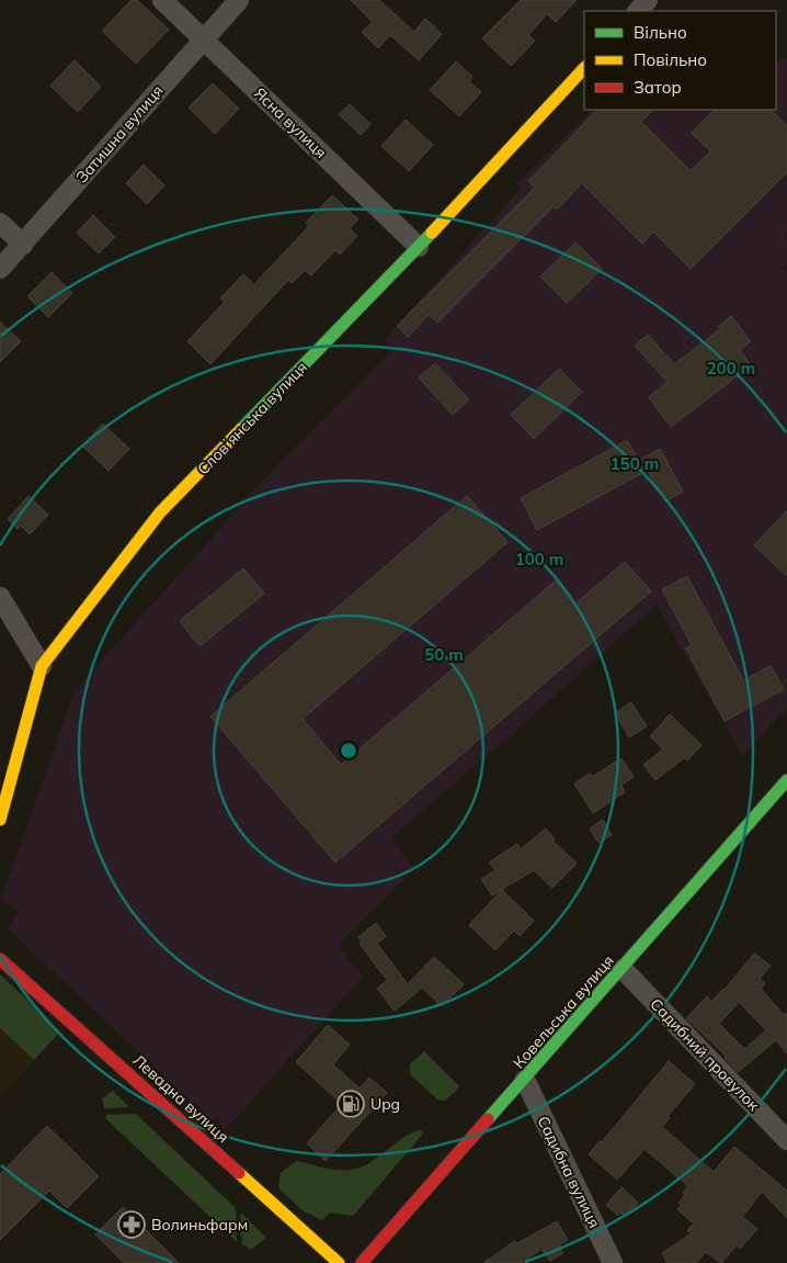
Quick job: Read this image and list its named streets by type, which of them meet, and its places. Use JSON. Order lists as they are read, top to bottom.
{
  "streets": {
    "street": [
      "Ясна вулиця",
      "Затишна вулиця",
      "Словʼянська вулиця",
      "Ковельська вулиця",
      "Садибний провулок",
      "Левадна вулиця",
      "Садибна вулиця"
    ]
  },
  "crossings": [
    ["Ясна вулиця", "Затишна вулиця"],
    ["Ясна вулиця", "Словʼянська вулиця"],
    ["Ковельська вулиця", "Садибний провулок"],
    ["Ковельська вулиця", "Садибна вулиця"]
  ],
  "places": {
    "fuel station": ["Upg"],
    "pharmacy": ["Волиньфарм"]
  },
  "legend": ["Вільно", "Повільно", "Затор"],
  "rings": [
    "200 m",
    "150 m",
    "100 m",
    "50 m"
  ]
}
